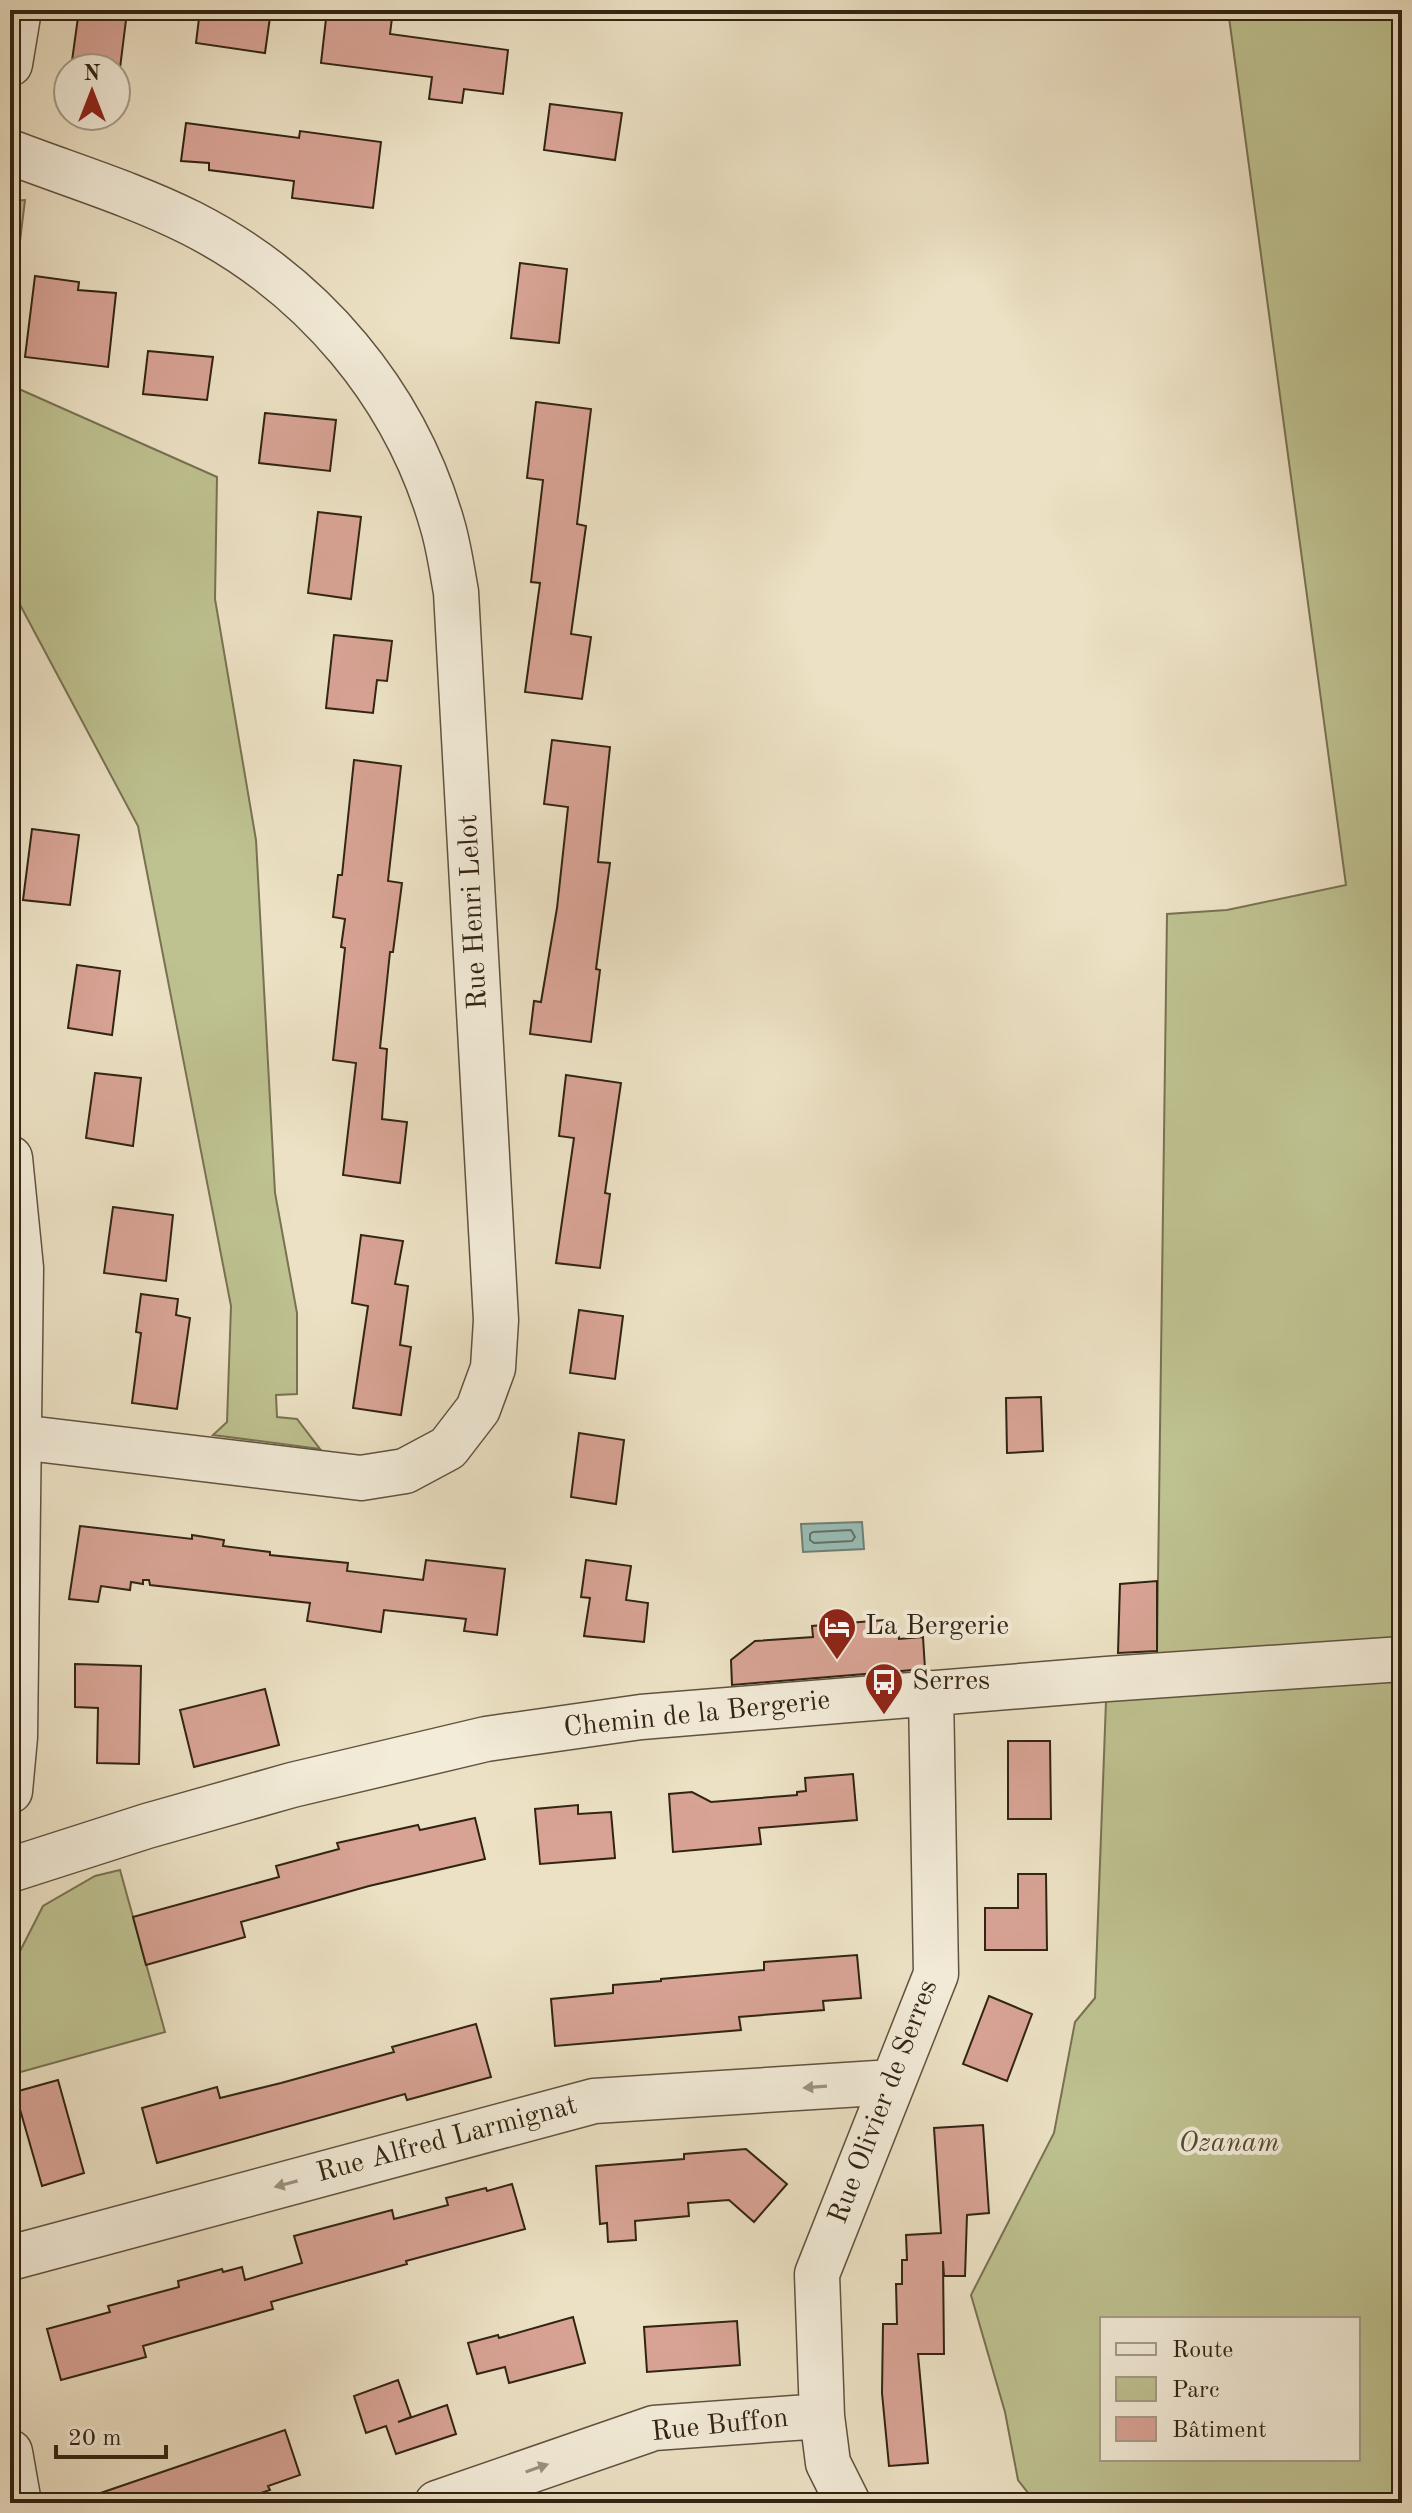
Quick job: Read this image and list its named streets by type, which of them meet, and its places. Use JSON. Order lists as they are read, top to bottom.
{
  "streets": {
    "street": [
      "Rue Henri Lelot",
      "Chemin de la Bergerie",
      "Rue Olivier de Serres",
      "Rue Alfred Larmignat",
      "Rue Buffon"
    ]
  },
  "crossings": [
    ["Chemin de la Bergerie", "Rue Olivier de Serres"],
    ["Rue Olivier de Serres", "Rue Alfred Larmignat"],
    ["Rue Olivier de Serres", "Rue Buffon"]
  ],
  "one_way": ["Rue Alfred Larmignat", "Rue Buffon"],
  "parks": ["Ozanam"],
  "places": {
    "hotel": ["La Bergerie"],
    "bus stop": ["Serres"]
  },
  "legend": ["Route", "Parc", "Bâtiment"],
  "scale_bar": "20 m",
  "north": "top"
}
